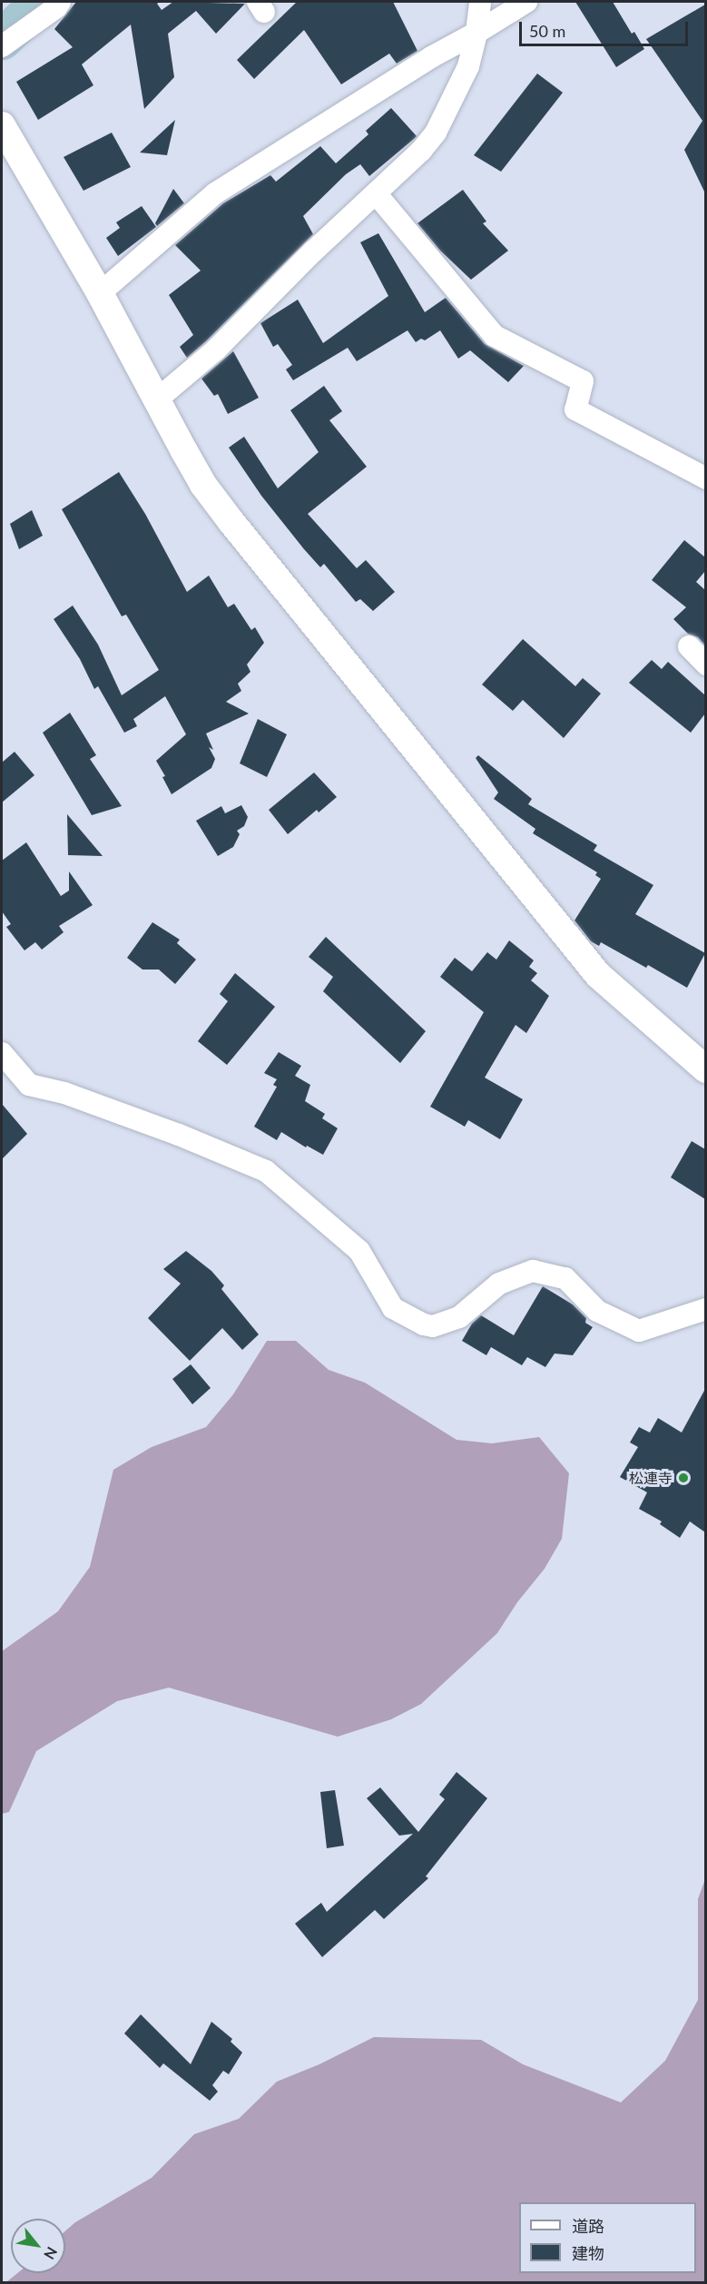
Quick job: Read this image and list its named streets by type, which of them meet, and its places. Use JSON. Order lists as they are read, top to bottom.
{
  "places": ["松連寺"],
  "legend": ["道路", "建物"],
  "scale_bar": "50 m",
  "north": "bottom right"
}
